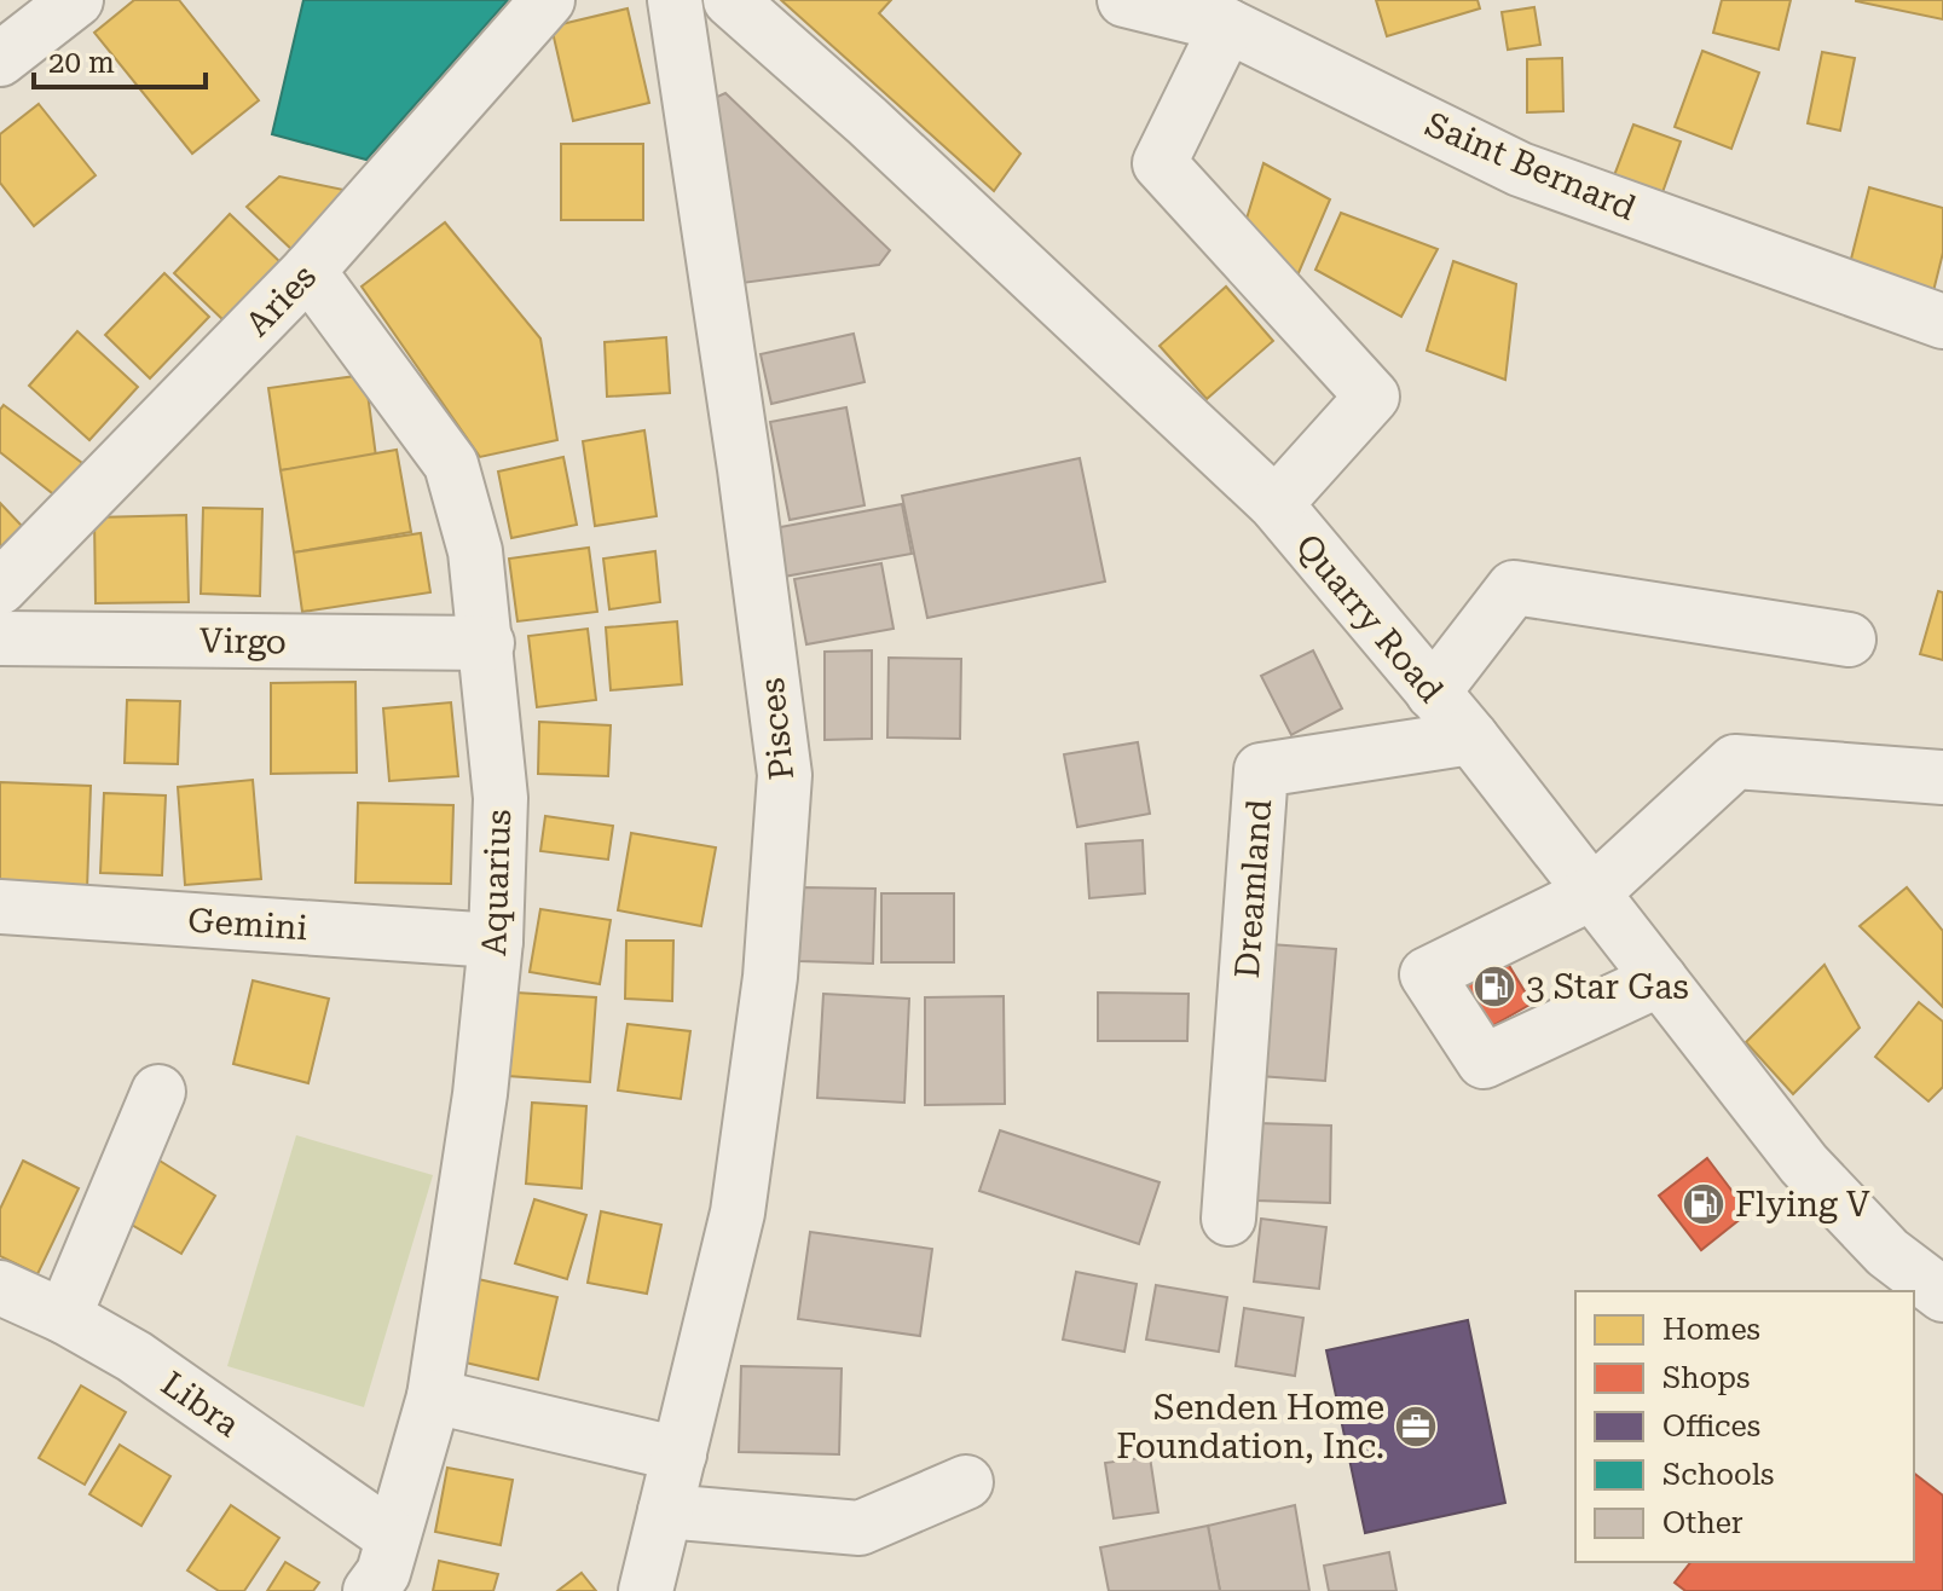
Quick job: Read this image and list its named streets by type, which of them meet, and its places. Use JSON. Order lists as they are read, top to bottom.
{
  "streets": {
    "street": [
      "Saint Bernard",
      "Aries",
      "Quarry Road",
      "Virgo",
      "Pisces",
      "Aquarius",
      "Dreamland",
      "Gemini",
      "Libra"
    ]
  },
  "crossings": [
    ["Aries", "Aquarius"],
    ["Quarry Road", "Dreamland"],
    ["Virgo", "Aquarius"],
    ["Aquarius", "Gemini"],
    ["Aquarius", "Libra"]
  ],
  "places": {
    "fuel station": ["3 Star Gas", "Flying V"],
    "office": ["Senden Home Foundation, Inc."]
  },
  "legend": [
    "Homes",
    "Shops",
    "Offices",
    "Schools",
    "Other"
  ],
  "scale_bar": "20 m"
}
